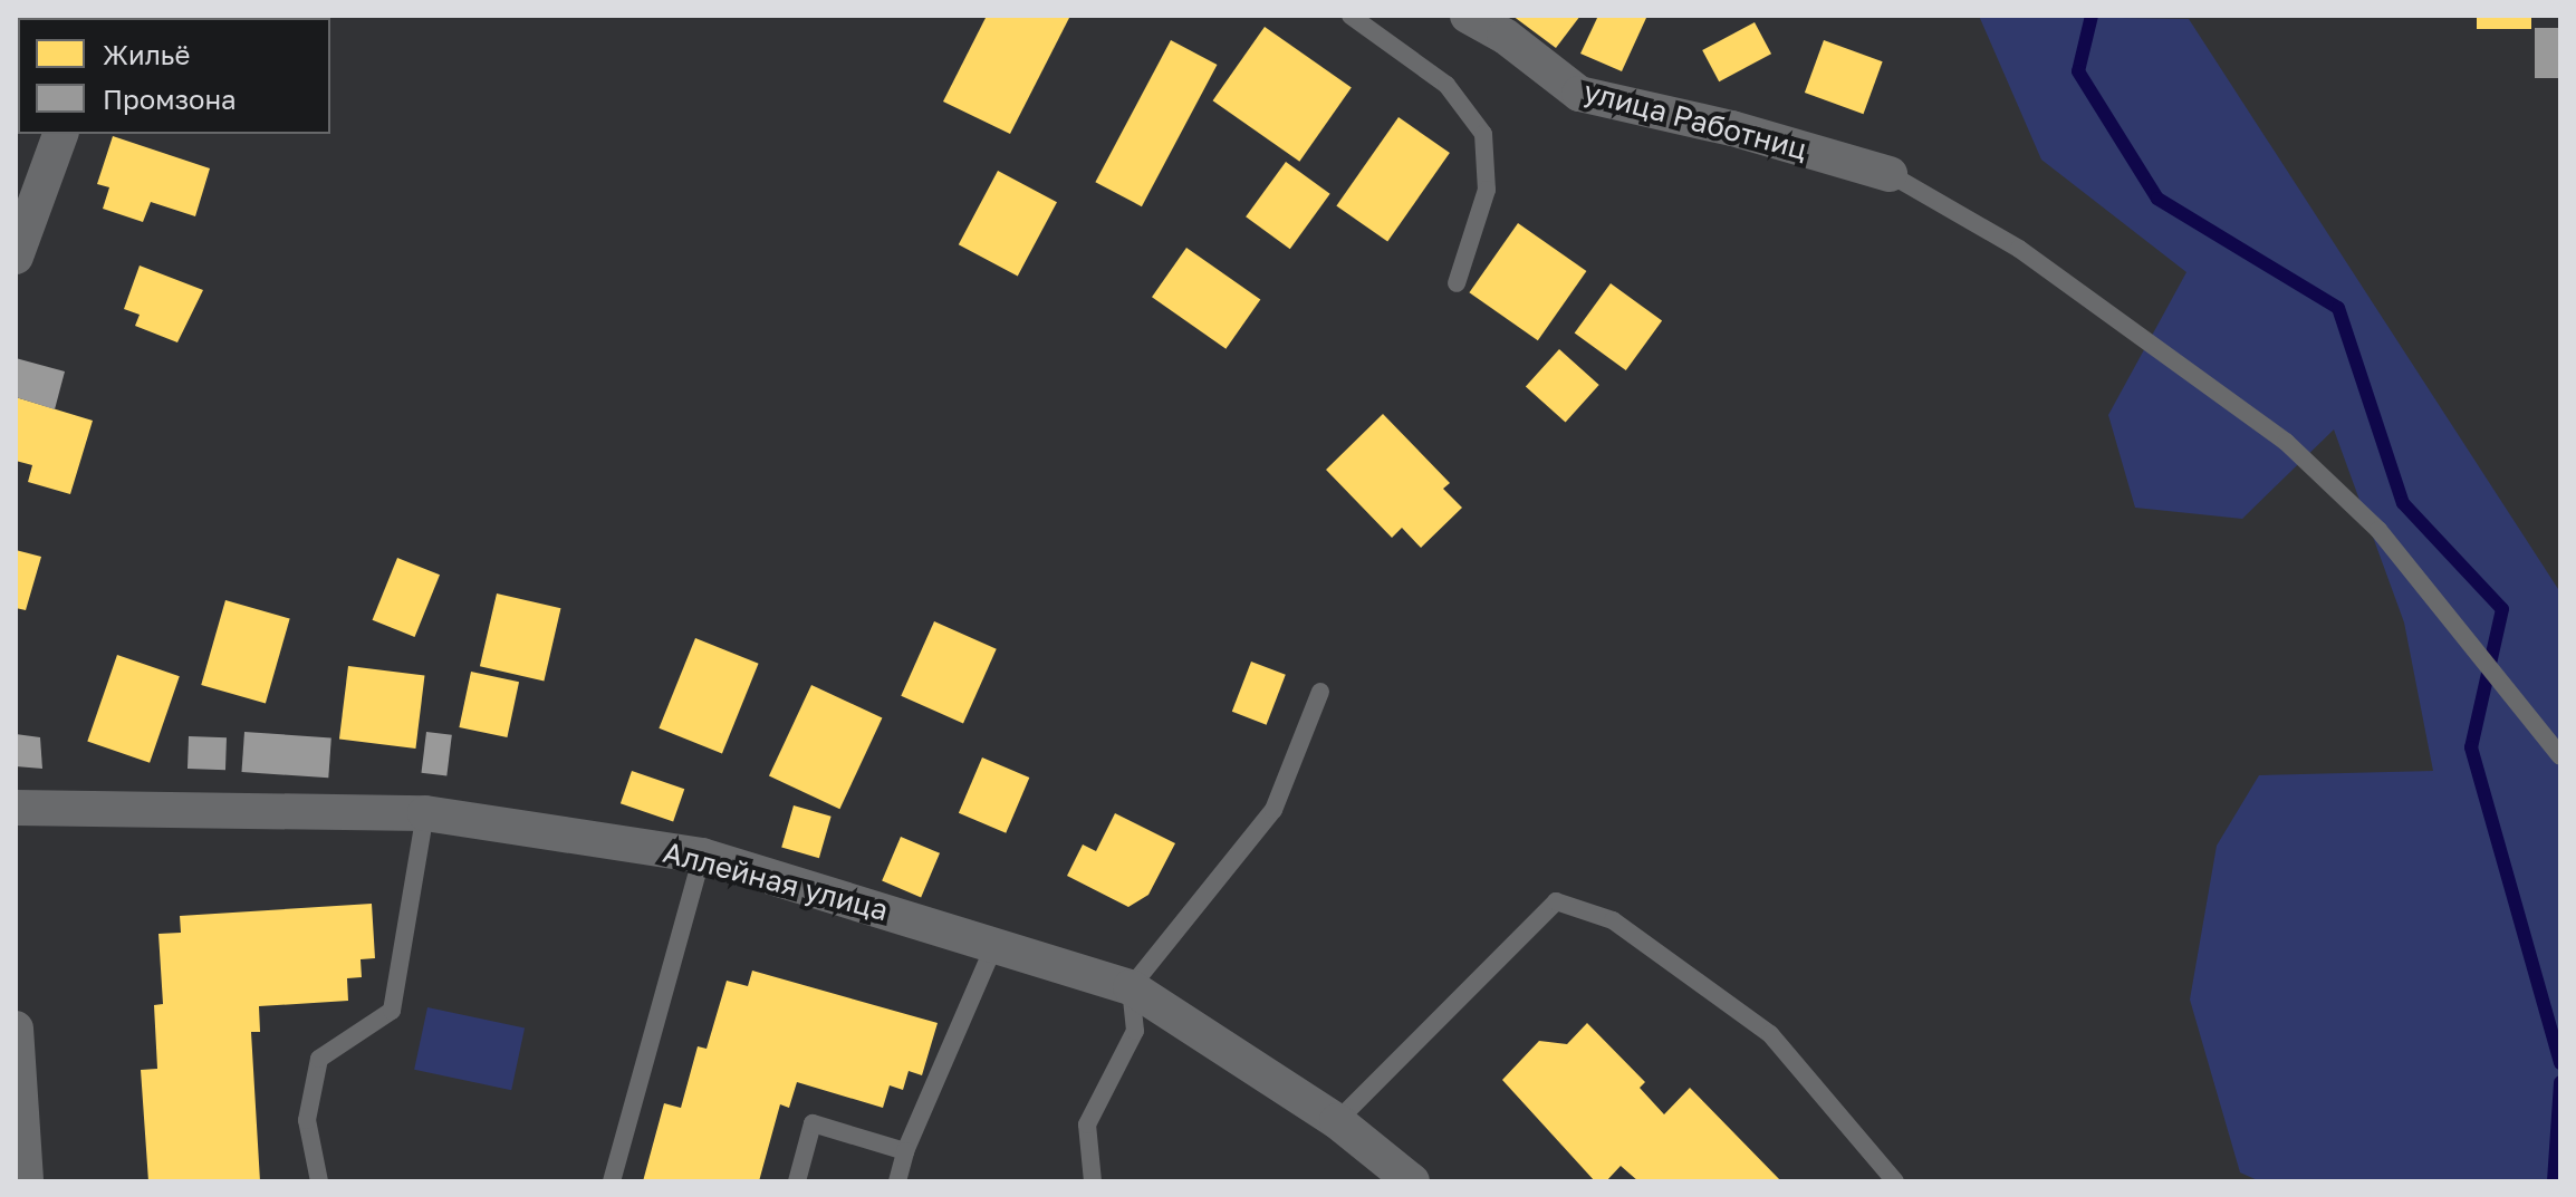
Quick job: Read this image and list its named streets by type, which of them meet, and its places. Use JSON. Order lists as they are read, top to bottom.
{
  "streets": {
    "street": ["улица Работниц", "Аллейная улица"]
  },
  "legend": ["Жильё", "Промзона"]
}
